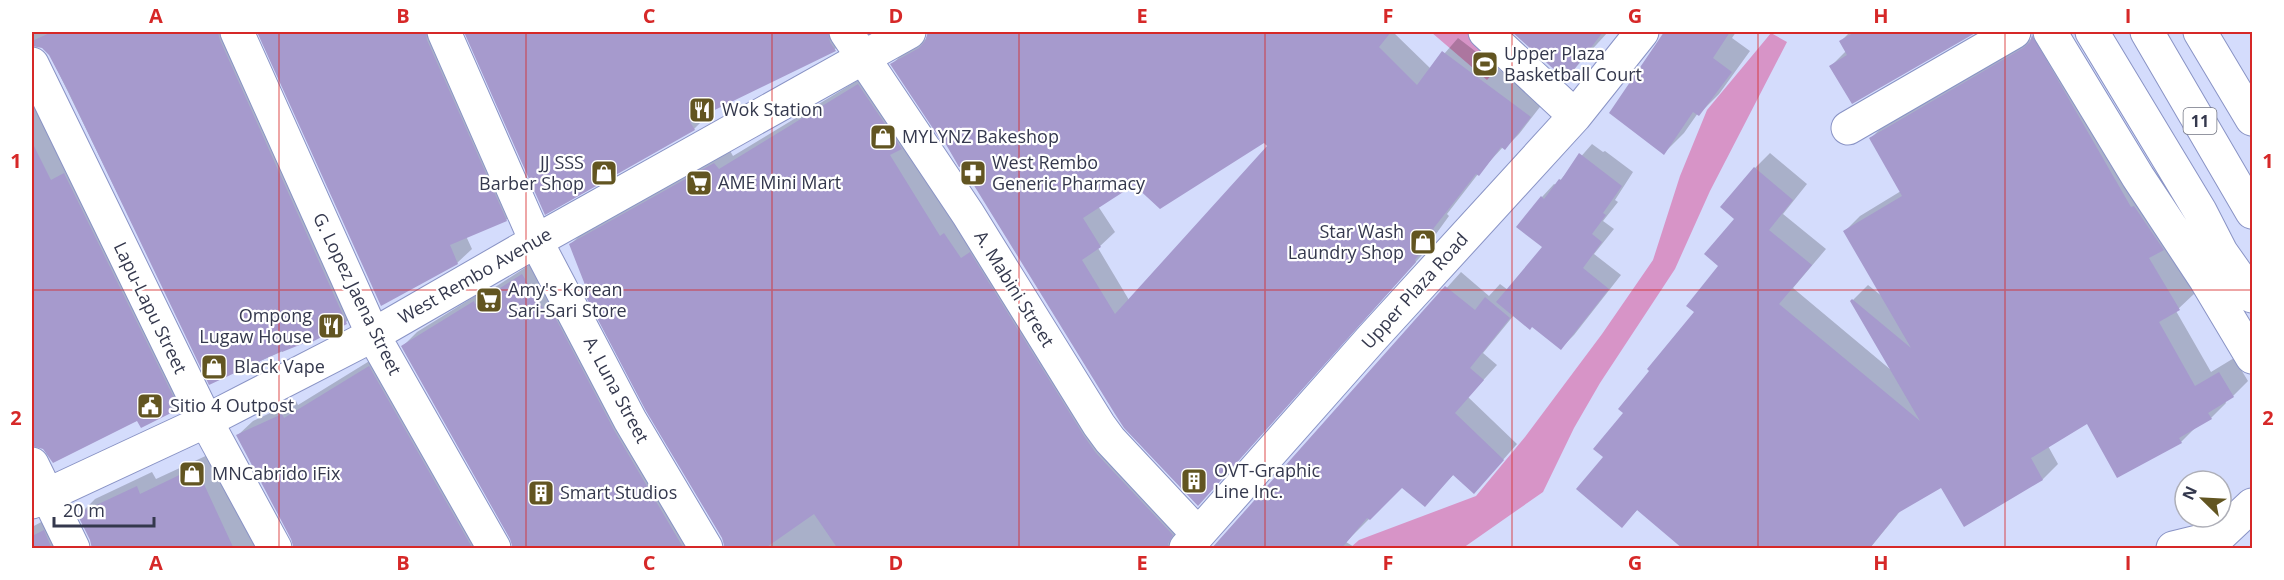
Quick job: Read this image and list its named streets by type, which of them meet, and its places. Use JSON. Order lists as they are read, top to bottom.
{
  "streets": {
    "street": [
      "11",
      "West Rembo Avenue",
      "A. Mabini Street",
      "Upper Plaza Road",
      "G. Lopez Jaena Street",
      "Lapu-Lapu Street",
      "A. Luna Street"
    ]
  },
  "crossings": [
    ["West Rembo Avenue", "A. Mabini Street"],
    ["West Rembo Avenue", "G. Lopez Jaena Street"],
    ["West Rembo Avenue", "Lapu-Lapu Street"],
    ["West Rembo Avenue", "A. Luna Street"],
    ["A. Mabini Street", "Upper Plaza Road"]
  ],
  "places": {
    "sports": ["Upper Plaza Basketball Court"],
    "restaurant": ["Wok Station", "Ompong Lugaw House"],
    "shop": [
      "MYLYNZ Bakeshop",
      "JJ SSS Barber Shop",
      "Star Wash Laundry Shop",
      "Black Vape",
      "MNCabrido iFix"
    ],
    "pharmacy": ["West Rembo Generic Pharmacy"],
    "supermarket": ["AME Mini Mart", "Amy's Korean Sari-Sari Store"],
    "public building": ["Sitio 4 Outpost"],
    "building": ["OVT-Graphic Line Inc.", "Smart Studios"]
  },
  "scale_bar": "20 m",
  "north": "top left",
  "grid": {
    "columns": [
      "A",
      "B",
      "C",
      "D",
      "E",
      "F",
      "G",
      "H",
      "I"
    ],
    "rows": ["1", "2"]
  }
}
